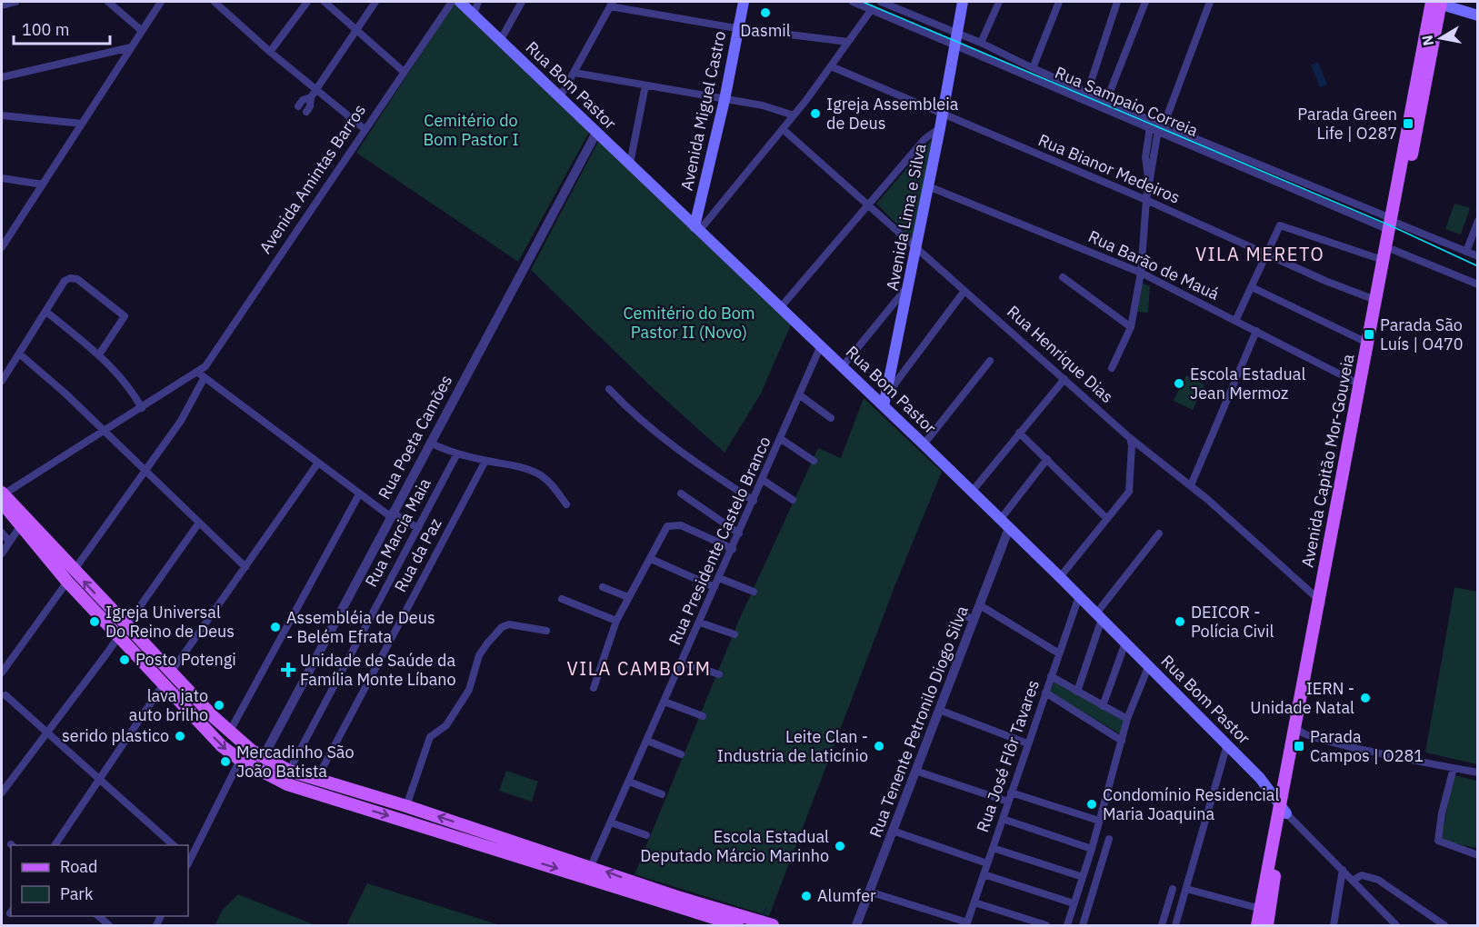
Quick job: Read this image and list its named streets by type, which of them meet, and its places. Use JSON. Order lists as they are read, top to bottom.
{
  "streets": {
    "main road": [
      "Rua Bom Pastor",
      "Avenida Miguel Castro",
      "Avenida Lima e Silva",
      "Avenida Capitão Mor-Gouveia"
    ],
    "street": [
      "Rua Sampaio Correia",
      "Rua Bianor Medeiros",
      "Avenida Amintas Barros",
      "Rua Barão de Mauá",
      "Rua Henrique Dias",
      "Rua Poeta Camões",
      "Rua Marcia Maia",
      "Rua Presidente Castelo Branco",
      "Rua da Paz",
      "Rua Tenente Petronilo Diogo Silva",
      "Rua José Flôr Tavares"
    ]
  },
  "crossings": [
    ["Rua Bom Pastor", "Avenida Miguel Castro"],
    ["Rua Bom Pastor", "Avenida Lima e Silva"],
    ["Rua Bom Pastor", "Rua Poeta Camões"],
    ["Rua Bom Pastor", "Avenida Capitão Mor-Gouveia"],
    ["Rua Bom Pastor", "Rua Presidente Castelo Branco"],
    ["Rua Bom Pastor", "Rua Tenente Petronilo Diogo Silva"],
    ["Rua Bom Pastor", "Rua José Flôr Tavares"],
    ["Rua Sampaio Correia", "Avenida Lima e Silva"],
    ["Rua Sampaio Correia", "Avenida Capitão Mor-Gouveia"],
    ["Rua Bianor Medeiros", "Avenida Lima e Silva"],
    ["Rua Bianor Medeiros", "Avenida Capitão Mor-Gouveia"],
    ["Avenida Lima e Silva", "Rua Barão de Mauá"],
    ["Avenida Lima e Silva", "Rua Henrique Dias"],
    ["Rua Barão de Mauá", "Avenida Capitão Mor-Gouveia"],
    ["Rua Henrique Dias", "Avenida Capitão Mor-Gouveia"]
  ],
  "districts": ["VILA MERETO", "VILA CAMBOIM"],
  "parks": ["Cemitério do Bom Pastor I", "Cemitério do Bom Pastor II (Novo)"],
  "places": {
    "other": [
      "Dasmil",
      "Igreja Assembleia de Deus",
      "Escola Estadual Jean Mermoz",
      "Igreja Universal Do Reino de Deus",
      "DEICOR - Polícia Civil",
      "Assembléia de Deus - Belém Efrata",
      "Posto Potengi",
      "IERN - Unidade Natal",
      "lava jato auto brilho",
      "serido plastico",
      "Leite Clan - Industria de laticínio",
      "Mercadinho São João Batista",
      "Condomínio Residencial Maria Joaquina",
      "Escola Estadual Deputado Márcio Marinho",
      "Alumfer"
    ],
    "transit": ["Parada Green Life | O287", "Parada São Luís | O470", "Parada Campos | O281"],
    "health": ["Unidade de Saúde da Família Monte Líbano"]
  },
  "legend": ["Road", "Park"],
  "scale_bar": "100 m",
  "north": "left"
}
